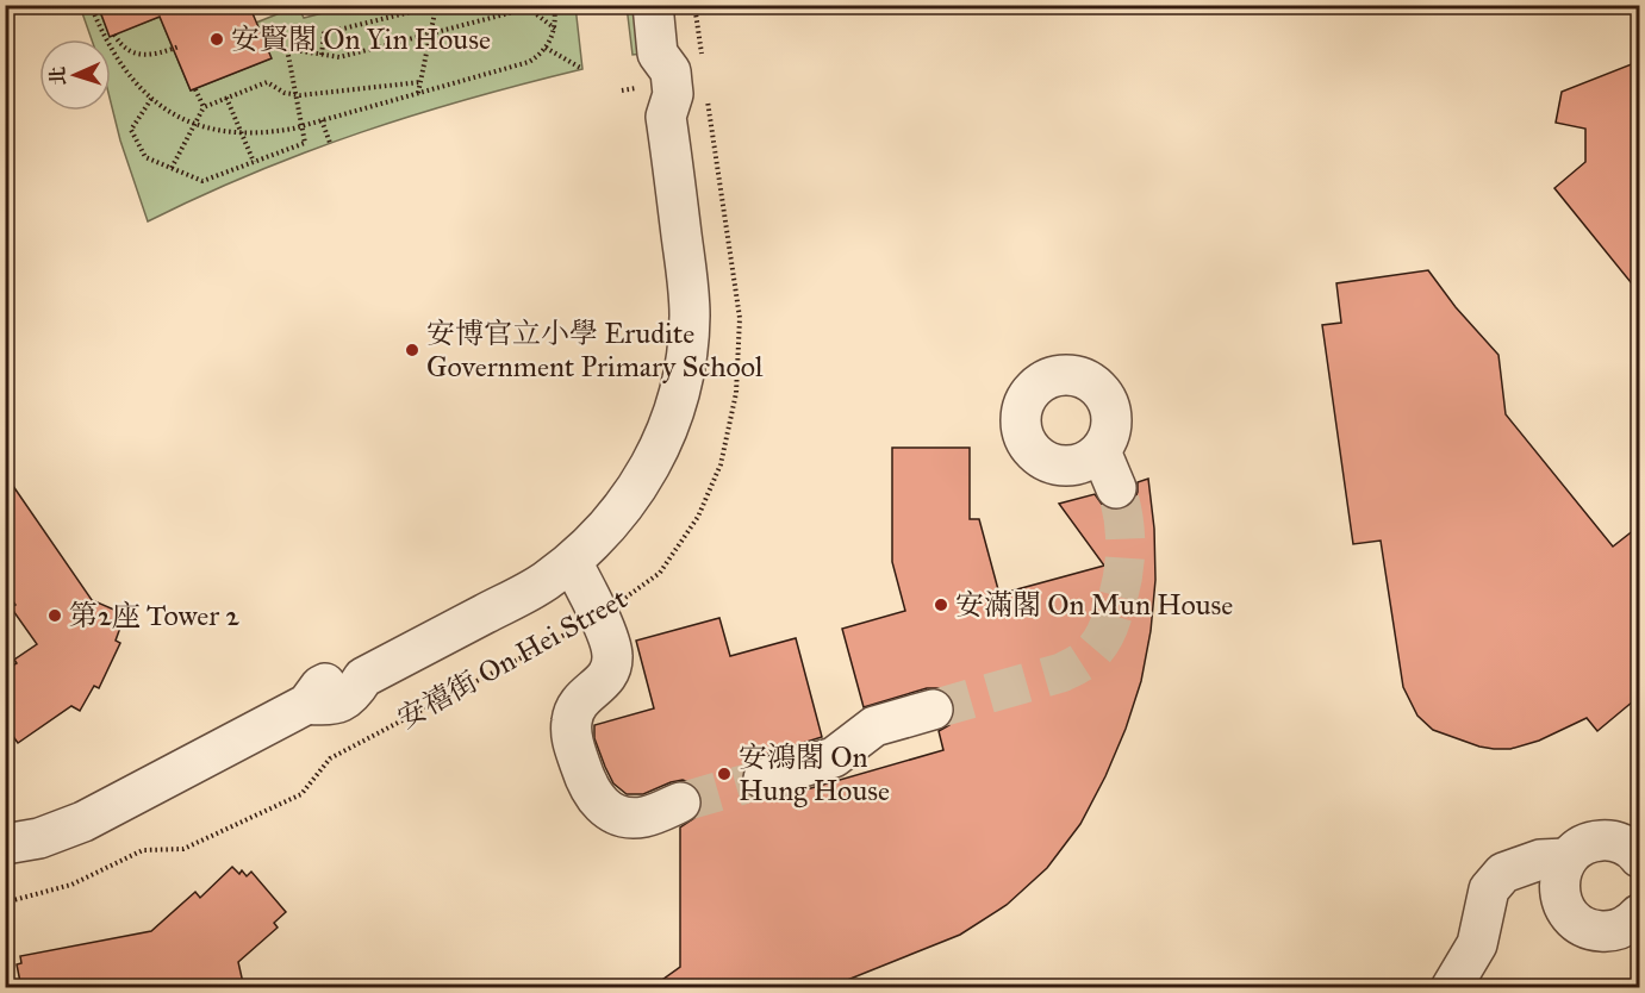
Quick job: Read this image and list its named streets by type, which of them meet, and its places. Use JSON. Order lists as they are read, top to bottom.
{
  "streets": {
    "street": ["安禧街 On Hei Street"]
  },
  "places": [
    "安賢閣 On Yin House",
    "安博官立小學 Erudite Government Primary School",
    "安滿閣 On Mun House",
    "第2座 Tower 2",
    "安鴻閣 On Hung House"
  ],
  "north": "left"
}
